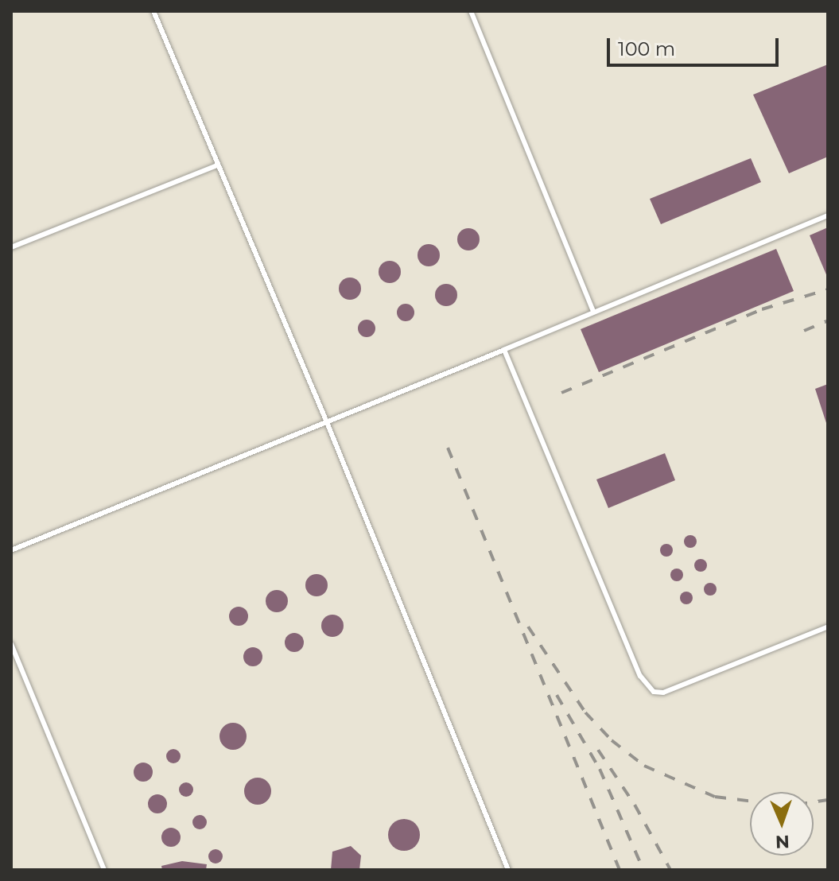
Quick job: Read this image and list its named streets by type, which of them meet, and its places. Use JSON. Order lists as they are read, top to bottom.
{
  "scale_bar": "100 m",
  "north": "bottom"
}
